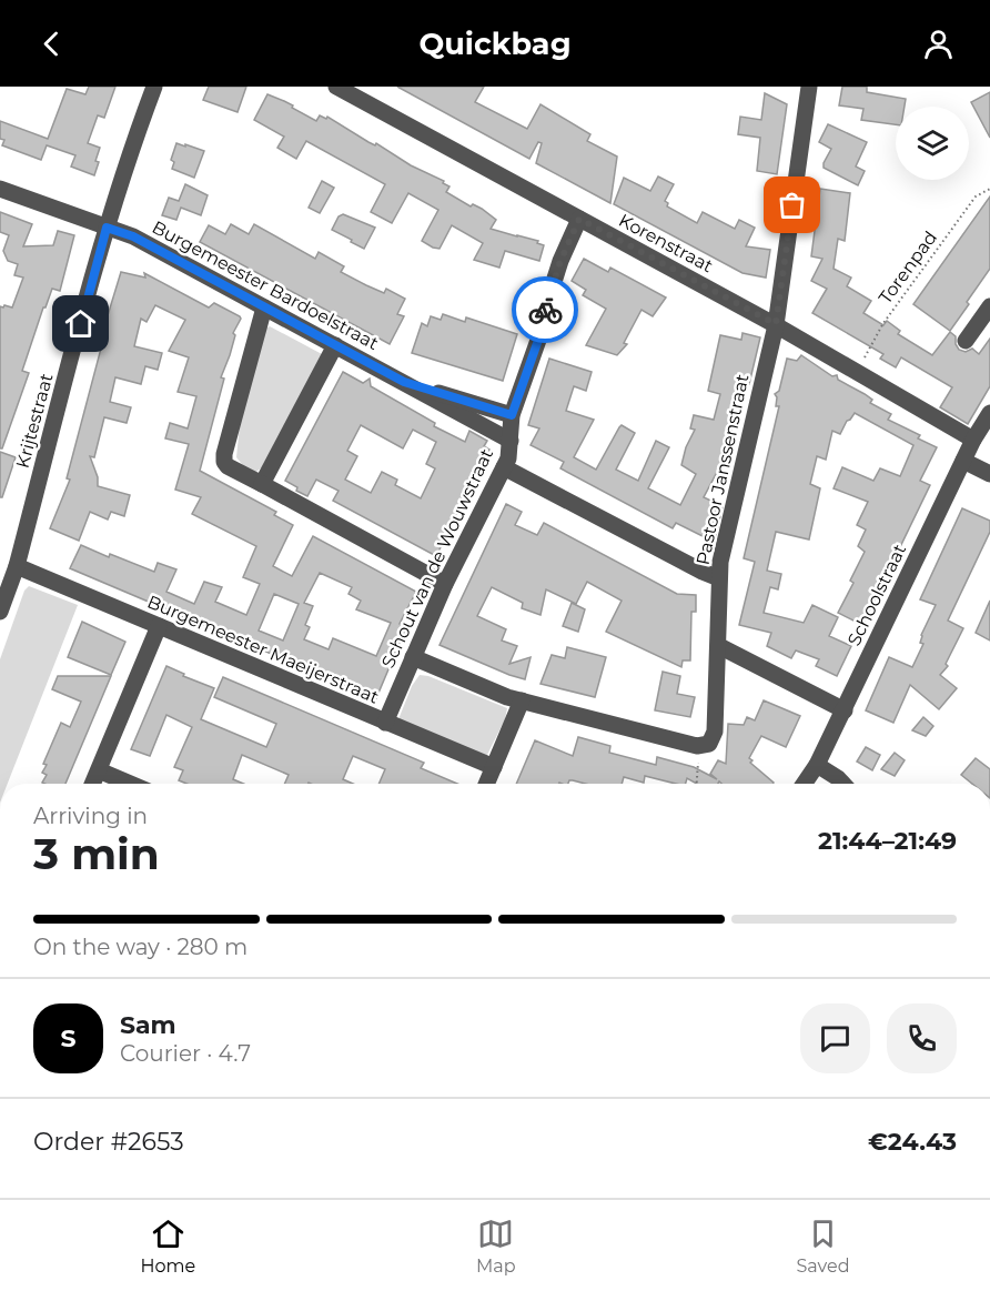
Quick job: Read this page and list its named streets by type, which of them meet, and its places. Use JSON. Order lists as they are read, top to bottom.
{
  "streets": {
    "street": [
      "Korenstraat",
      "Burgemeester Bardoelstraat",
      "Krijtestraat",
      "Pastoor Janssenstraat",
      "Schout van de Wouwstraat",
      "Schoolstraat",
      "Burgemeester Maeijerstraat"
    ],
    "path": ["Torenpad"]
  },
  "crossings": [
    ["Korenstraat", "Torenpad"],
    ["Korenstraat", "Pastoor Janssenstraat"],
    ["Korenstraat", "Schout van de Wouwstraat"],
    ["Korenstraat", "Schoolstraat"],
    ["Burgemeester Bardoelstraat", "Krijtestraat"],
    ["Burgemeester Bardoelstraat", "Schout van de Wouwstraat"],
    ["Krijtestraat", "Burgemeester Maeijerstraat"],
    ["Schout van de Wouwstraat", "Burgemeester Maeijerstraat"]
  ],
  "page": {
    "header": "Quickbag",
    "heading": ["3 min", "Arriving in", "21:44–21:49"],
    "panel": [
      "Sam",
      "Courier · 4.7",
      "Order #2653",
      "€24.43"
    ],
    "bar": "On the way · 280 m",
    "round": "S",
    "tabs": ["Home", "Map", "Saved"]
  }
}
